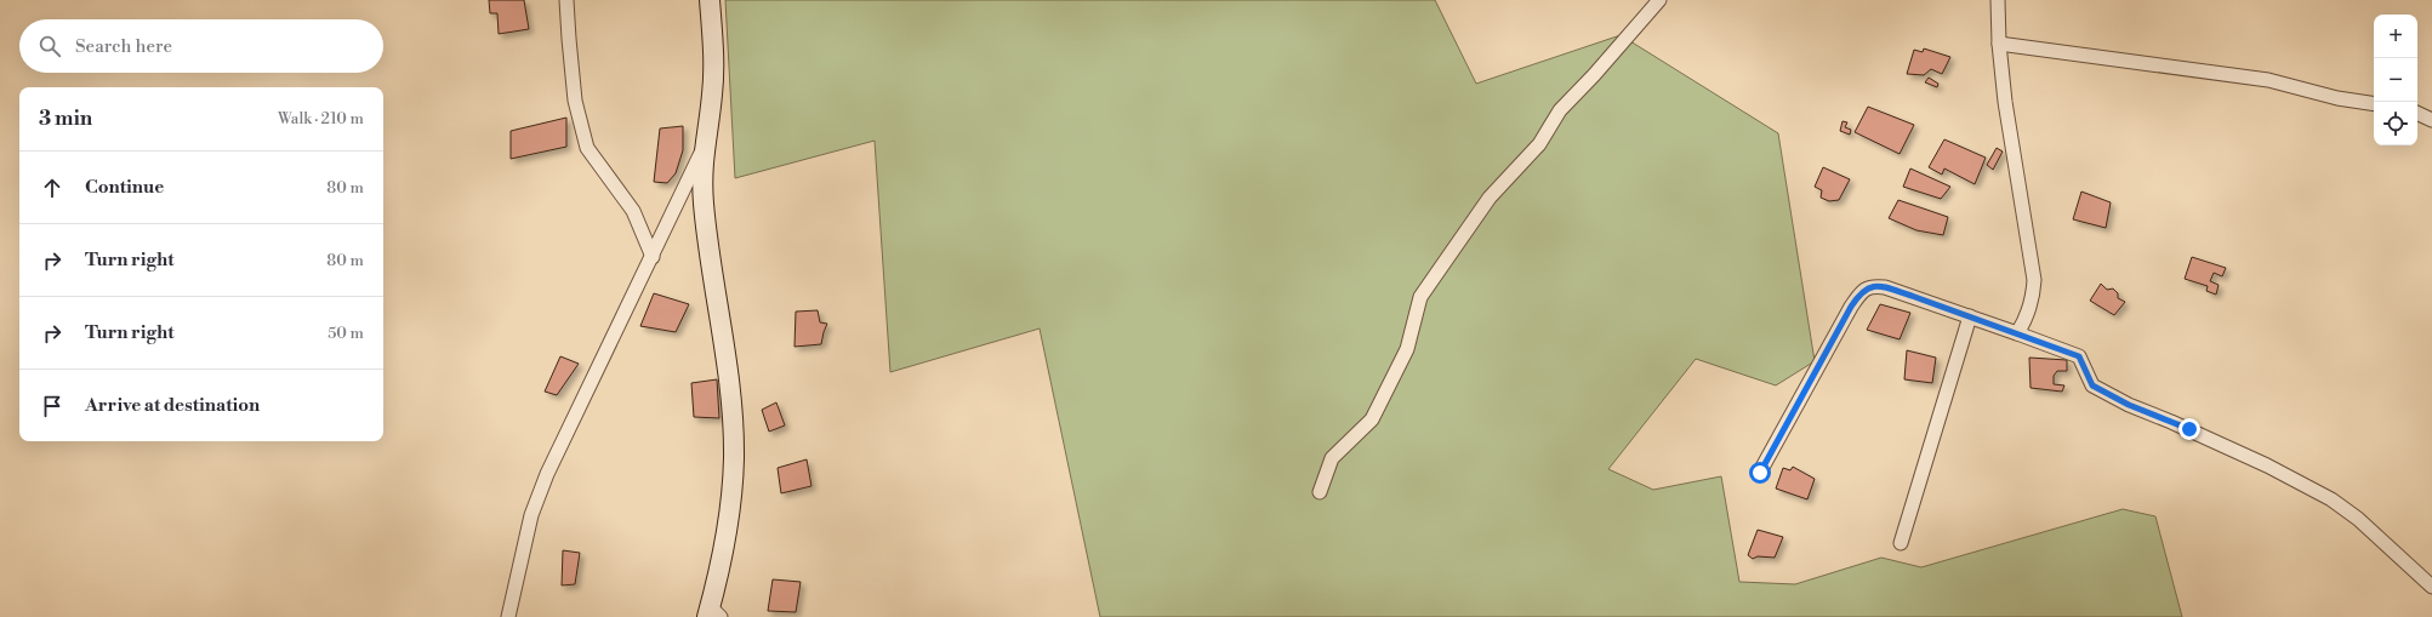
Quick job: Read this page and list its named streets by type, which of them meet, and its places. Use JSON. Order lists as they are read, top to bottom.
{
  "page": {
    "map_buttons": ["+", "−"],
    "search": "Search here",
    "heading": ["3 min", "Walk · 210 m"],
    "list": [
      ["Continue", "80 m"],
      ["Turn right", "80 m"],
      ["Turn right", "50 m"],
      "Arrive at destination"
    ]
  }
}
